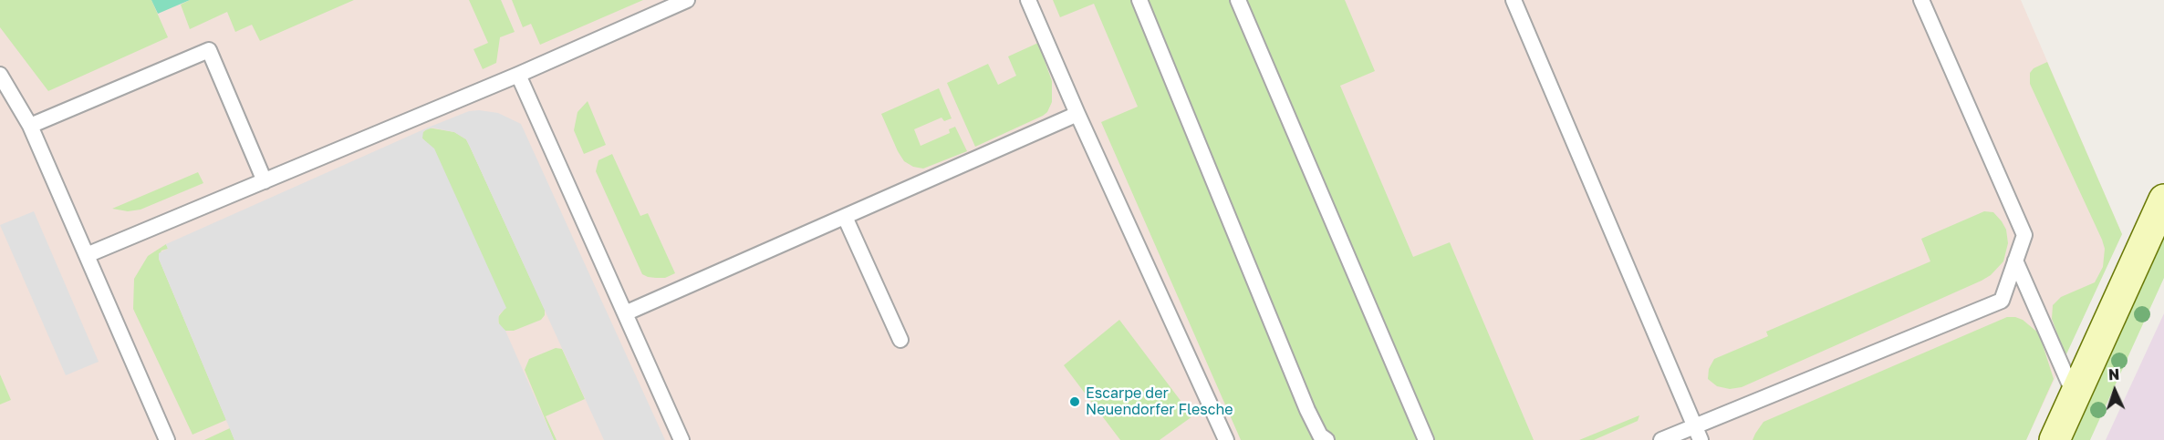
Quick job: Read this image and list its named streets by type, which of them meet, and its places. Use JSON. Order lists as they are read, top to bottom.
{
  "places": ["Escarpe der Neuendorfer Flesche"],
  "north": "top"
}
